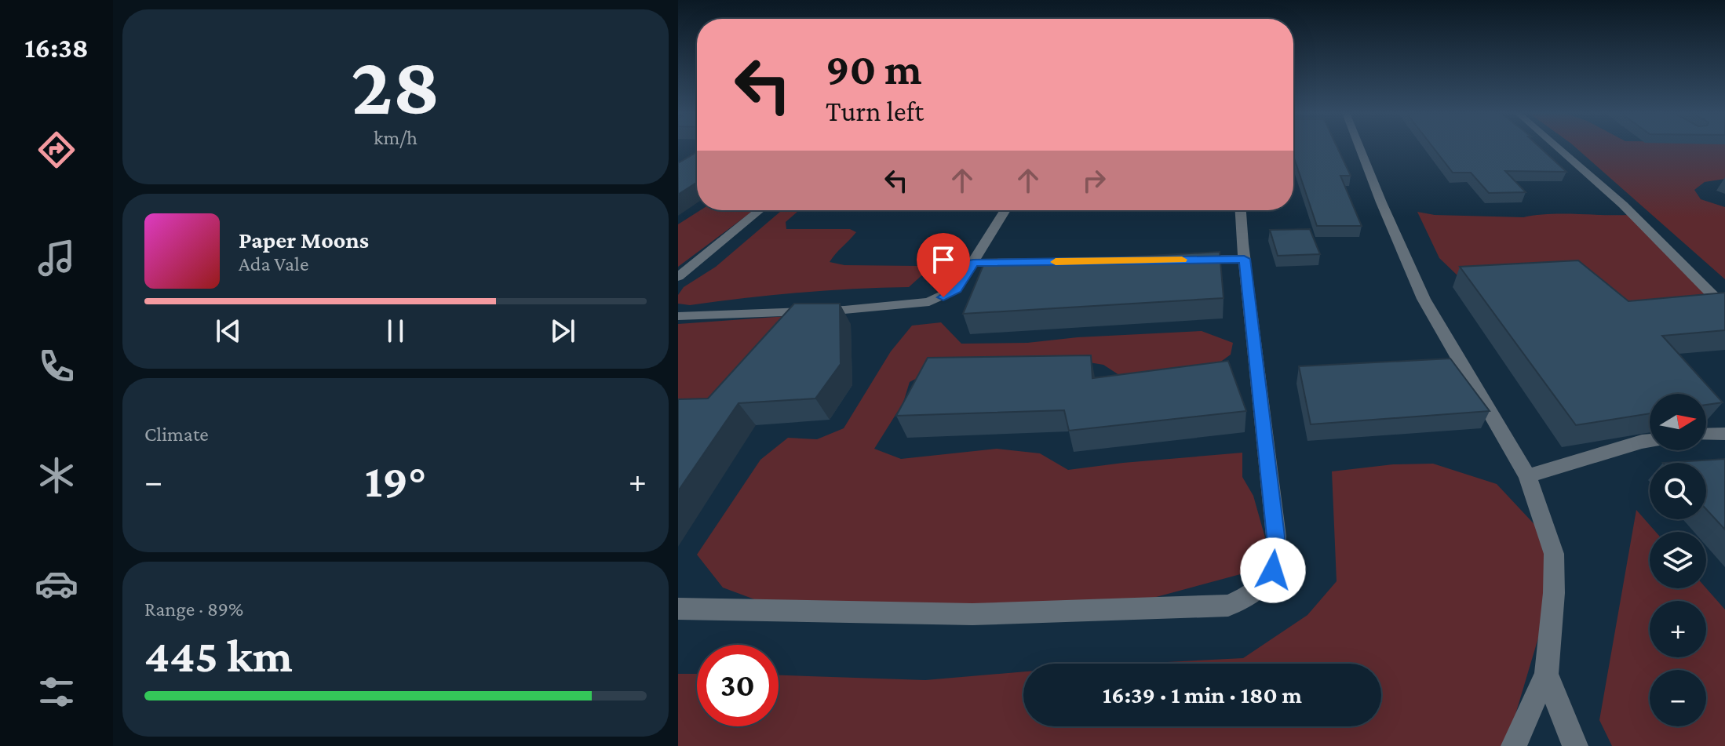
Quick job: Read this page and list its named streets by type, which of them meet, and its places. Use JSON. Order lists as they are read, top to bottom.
{
  "north": "right",
  "page": {
    "tabs": "16:38",
    "tile": [
      ["28", "km/h"],
      "Climate",
      ["Range · 89%", "445 km"]
    ],
    "turn": ["90 m", "Turn left"],
    "song": ["Paper Moons", "Ada Vale"],
    "map_buttons": ["+", "−"],
    "heat": ["−", "19°", "+"],
    "limit": "30",
    "trip": "16:39 · 1 min · 180 m"
  }
}
